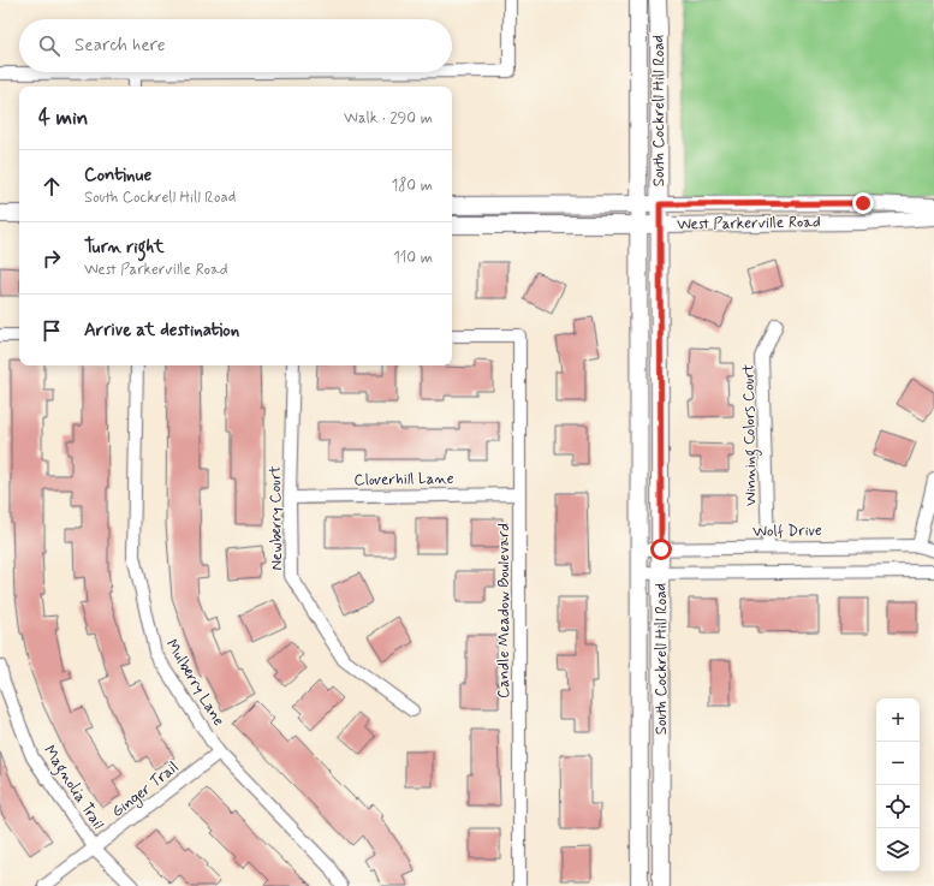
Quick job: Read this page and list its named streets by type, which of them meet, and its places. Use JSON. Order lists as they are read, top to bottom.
{
  "streets": {
    "main road": ["South Cockrell Hill Road", "West Parkerville Road"],
    "street": [
      "Winning Colors Court",
      "Cloverhill Lane",
      "Newberry Court",
      "Wolf Drive",
      "Candle Meadow Boulevard",
      "Mulberry Lane",
      "Magnolia Trail",
      "Ginger Trail"
    ]
  },
  "crossings": [
    ["South Cockrell Hill Road", "West Parkerville Road"],
    ["South Cockrell Hill Road", "Wolf Drive"],
    ["Winning Colors Court", "Wolf Drive"],
    ["Cloverhill Lane", "Newberry Court"],
    ["Cloverhill Lane", "Candle Meadow Boulevard"],
    ["Mulberry Lane", "Ginger Trail"],
    ["Magnolia Trail", "Ginger Trail"]
  ],
  "page": {
    "search": "Search here",
    "heading": ["4 min", "Walk · 290 m"],
    "list": [
      ["Continue", "South Cockrell Hill Road", "180 m"],
      ["Turn right", "West Parkerville Road", "110 m"],
      "Arrive at destination"
    ],
    "map_buttons": ["+", "−"]
  }
}
